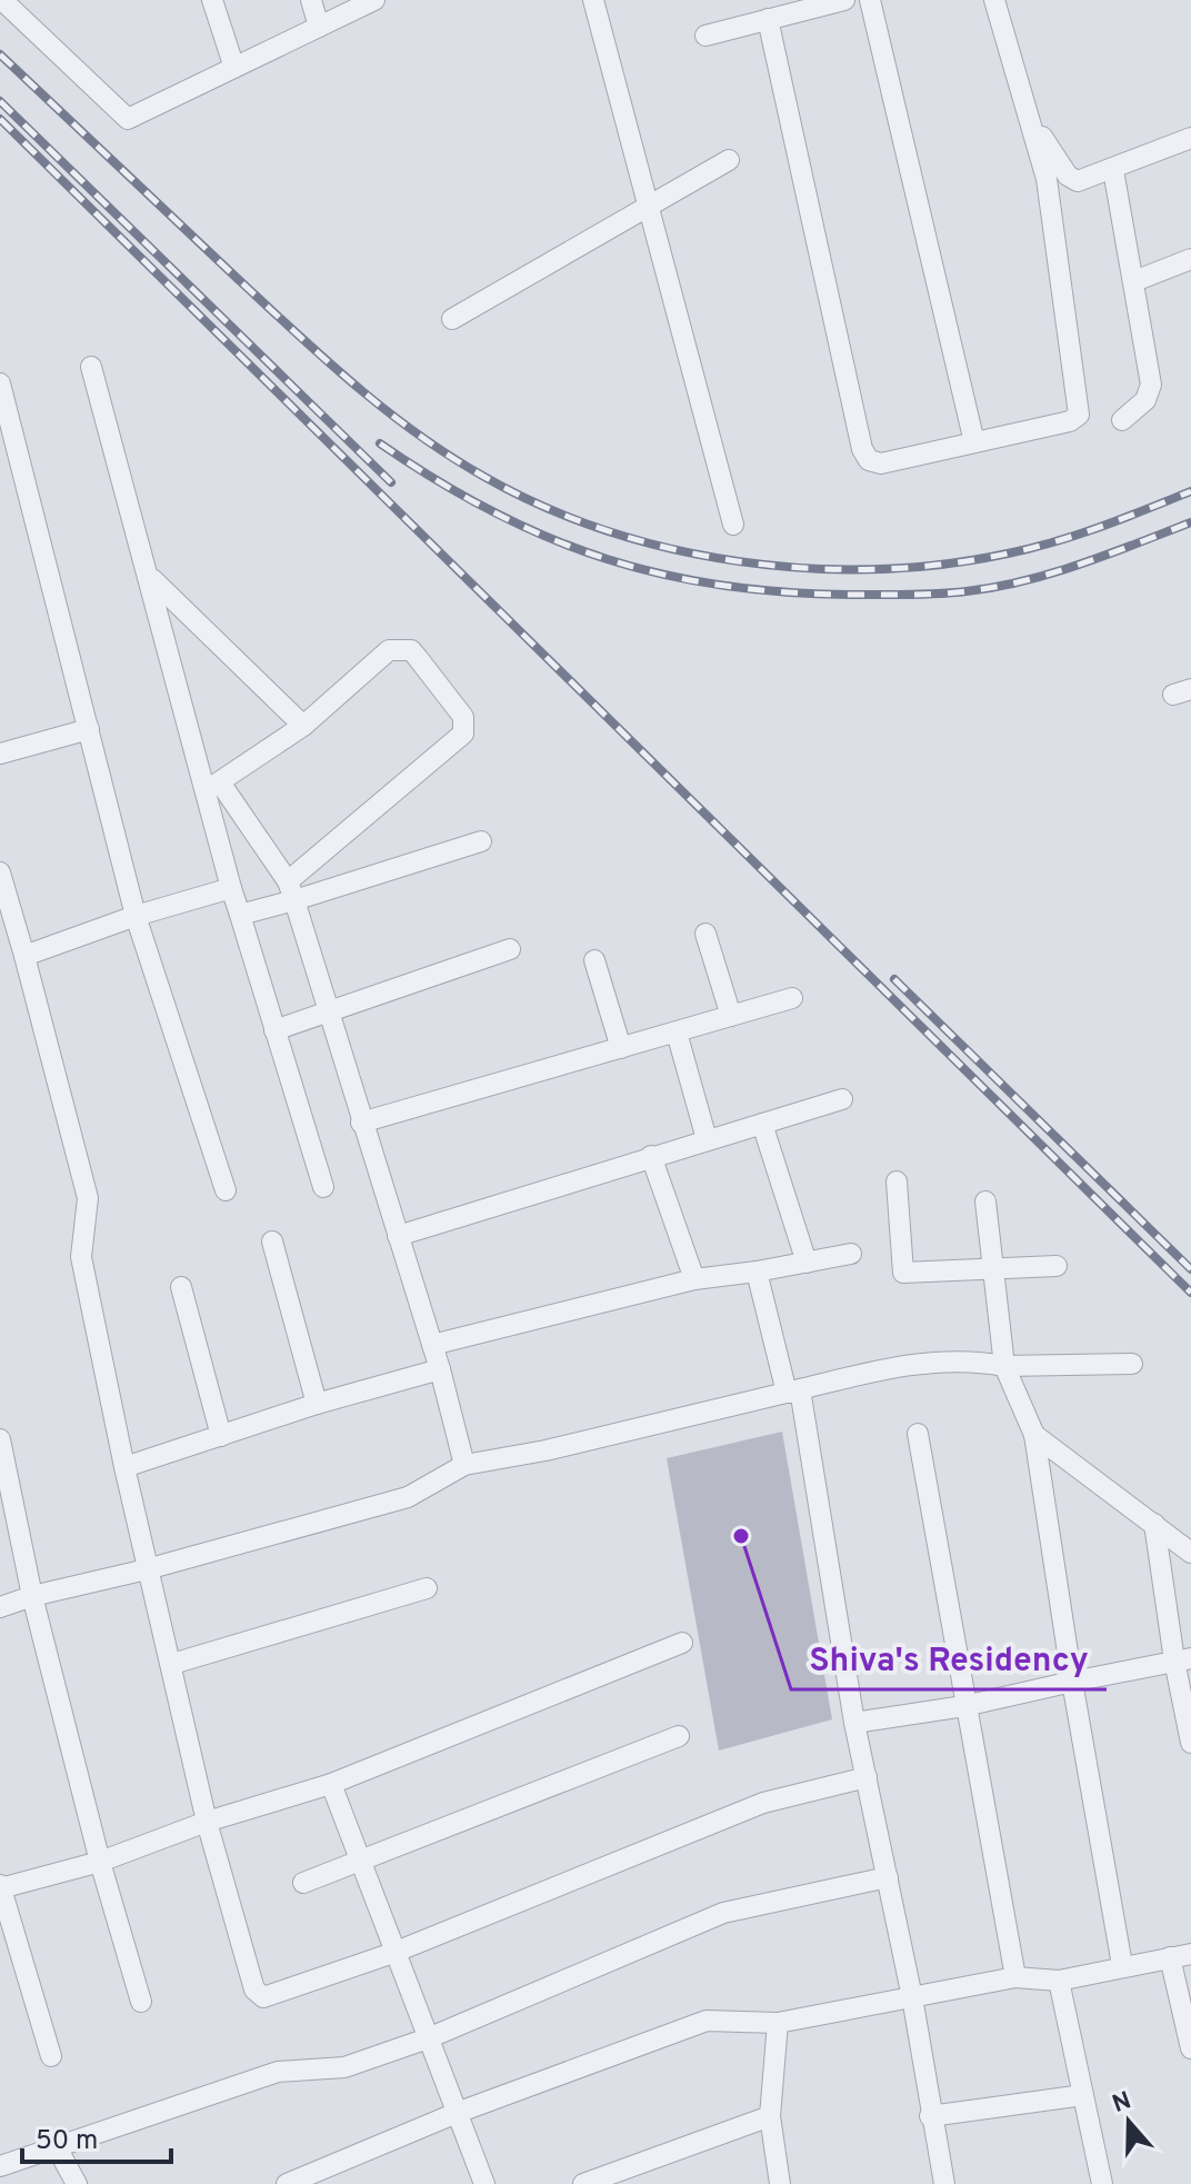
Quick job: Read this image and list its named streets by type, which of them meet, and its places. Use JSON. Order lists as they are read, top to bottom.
{
  "places": ["Shiva's Residency"],
  "scale_bar": "50 m",
  "north": "top"
}
